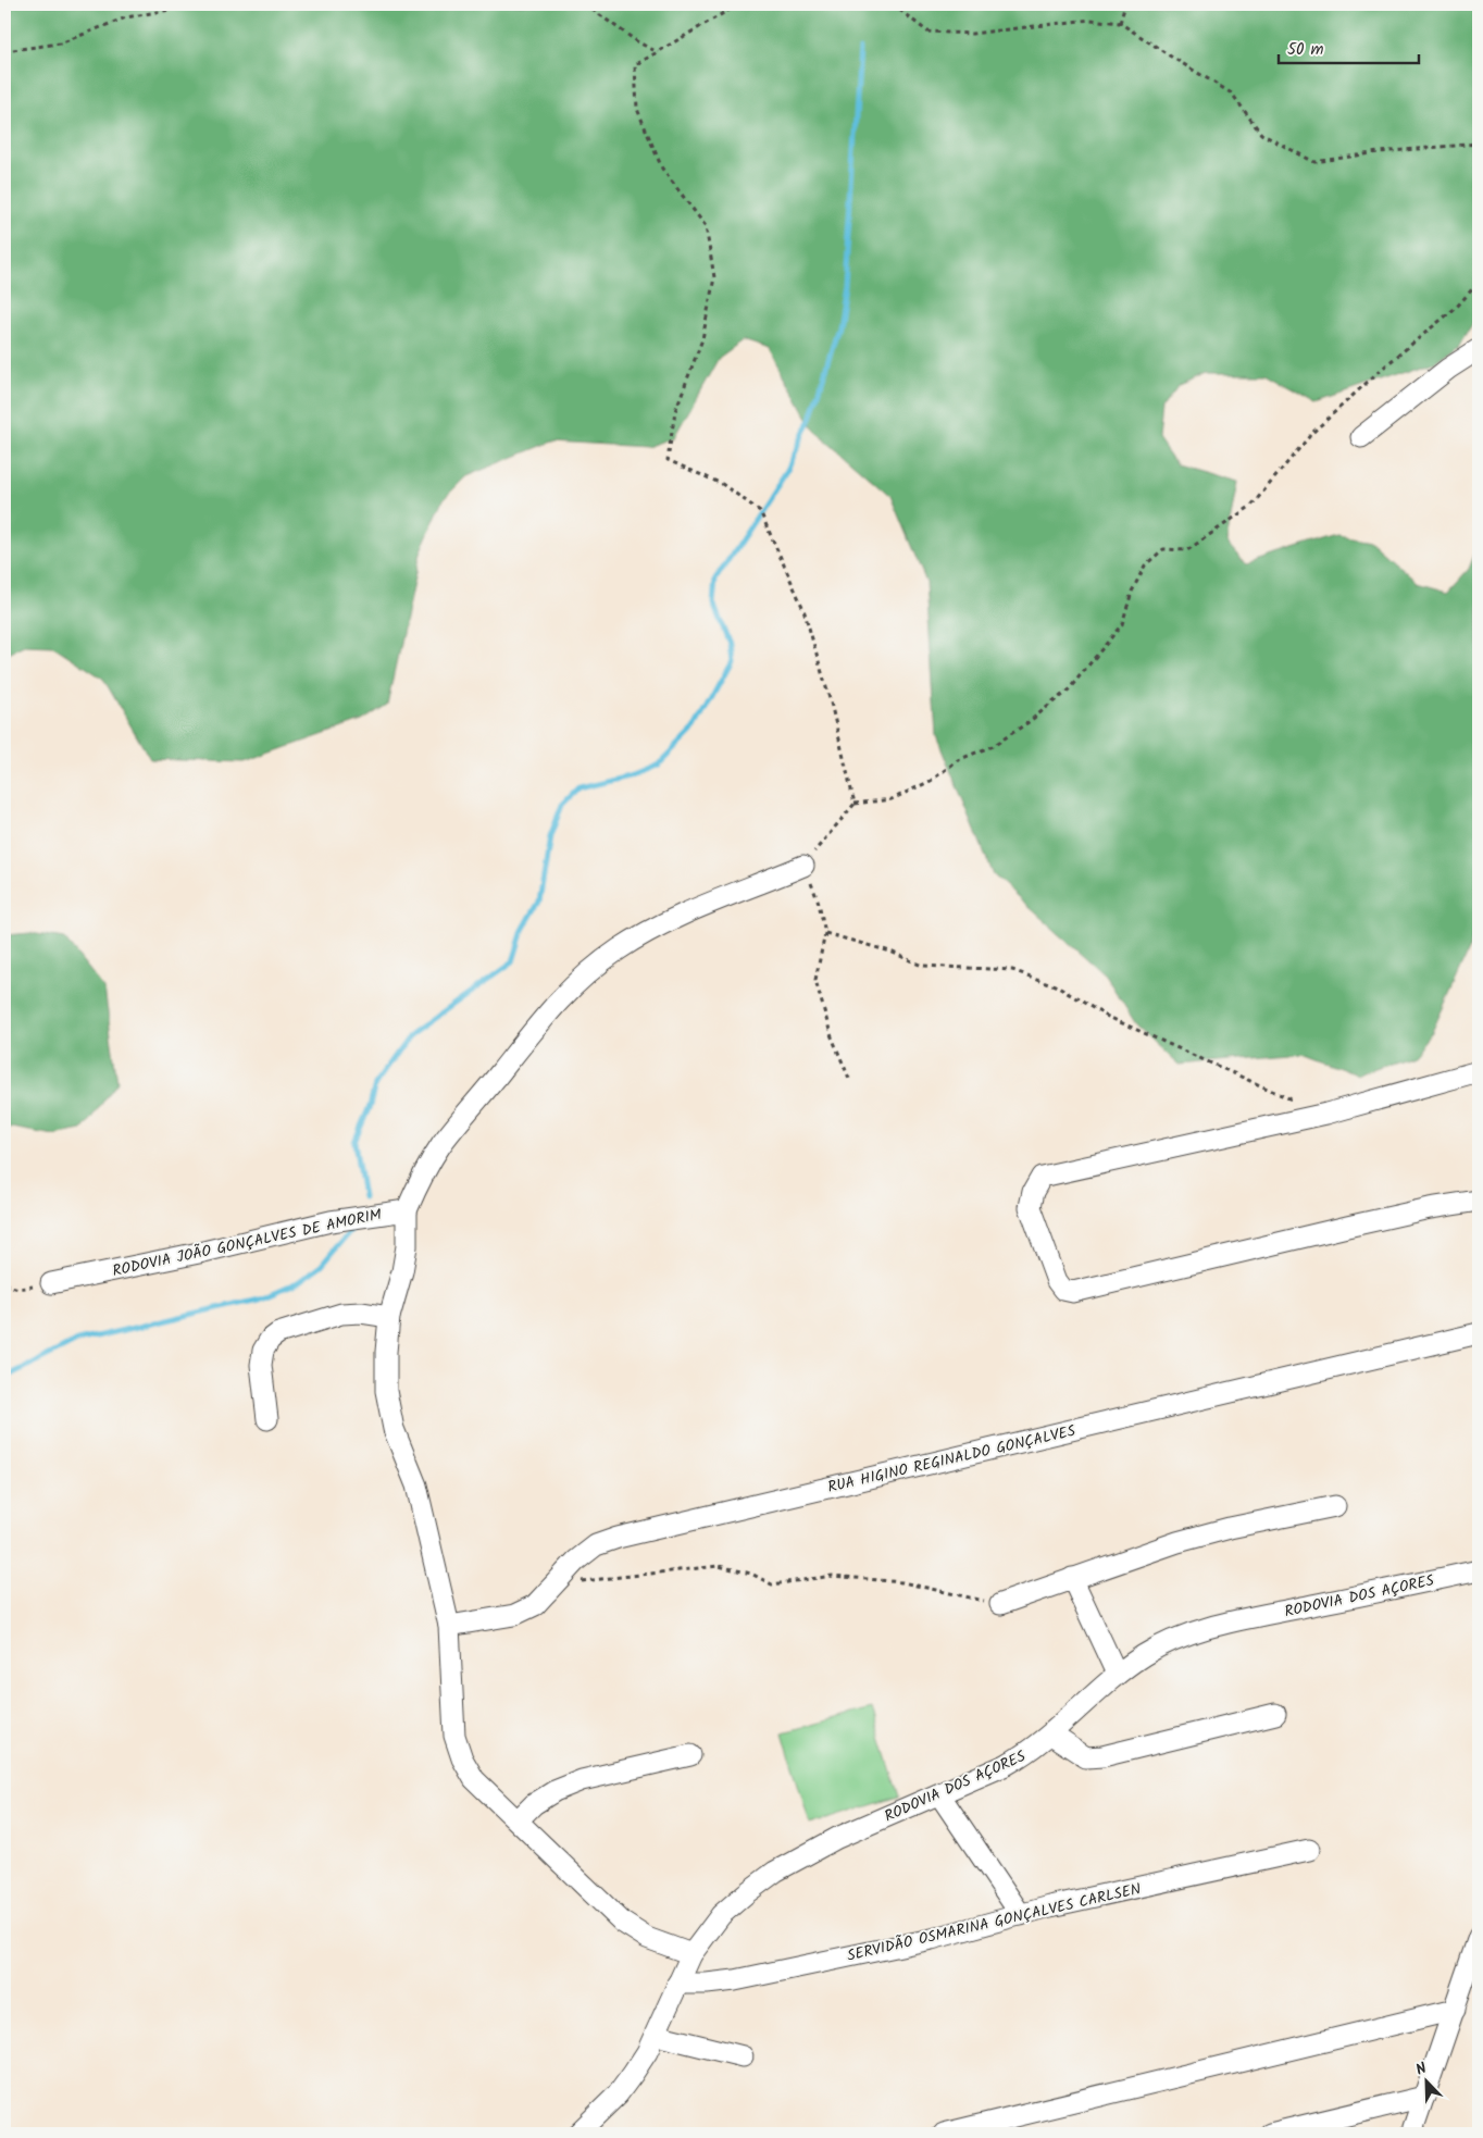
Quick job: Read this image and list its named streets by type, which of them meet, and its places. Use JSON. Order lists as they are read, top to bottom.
{
  "streets": {
    "street": [
      "RODOVIA JOÃO GONÇALVES DE AMORIM",
      "RUA HIGINO REGINALDO GONÇALVES",
      "RODOVIA DOS AÇORES",
      "SERVIDÃO OSMARINA GONÇALVES CARLSEN"
    ]
  },
  "crossings": [
    ["RODOVIA DOS AÇORES", "SERVIDÃO OSMARINA GONÇALVES CARLSEN"]
  ],
  "scale_bar": "50 m",
  "north": "top left"
}
